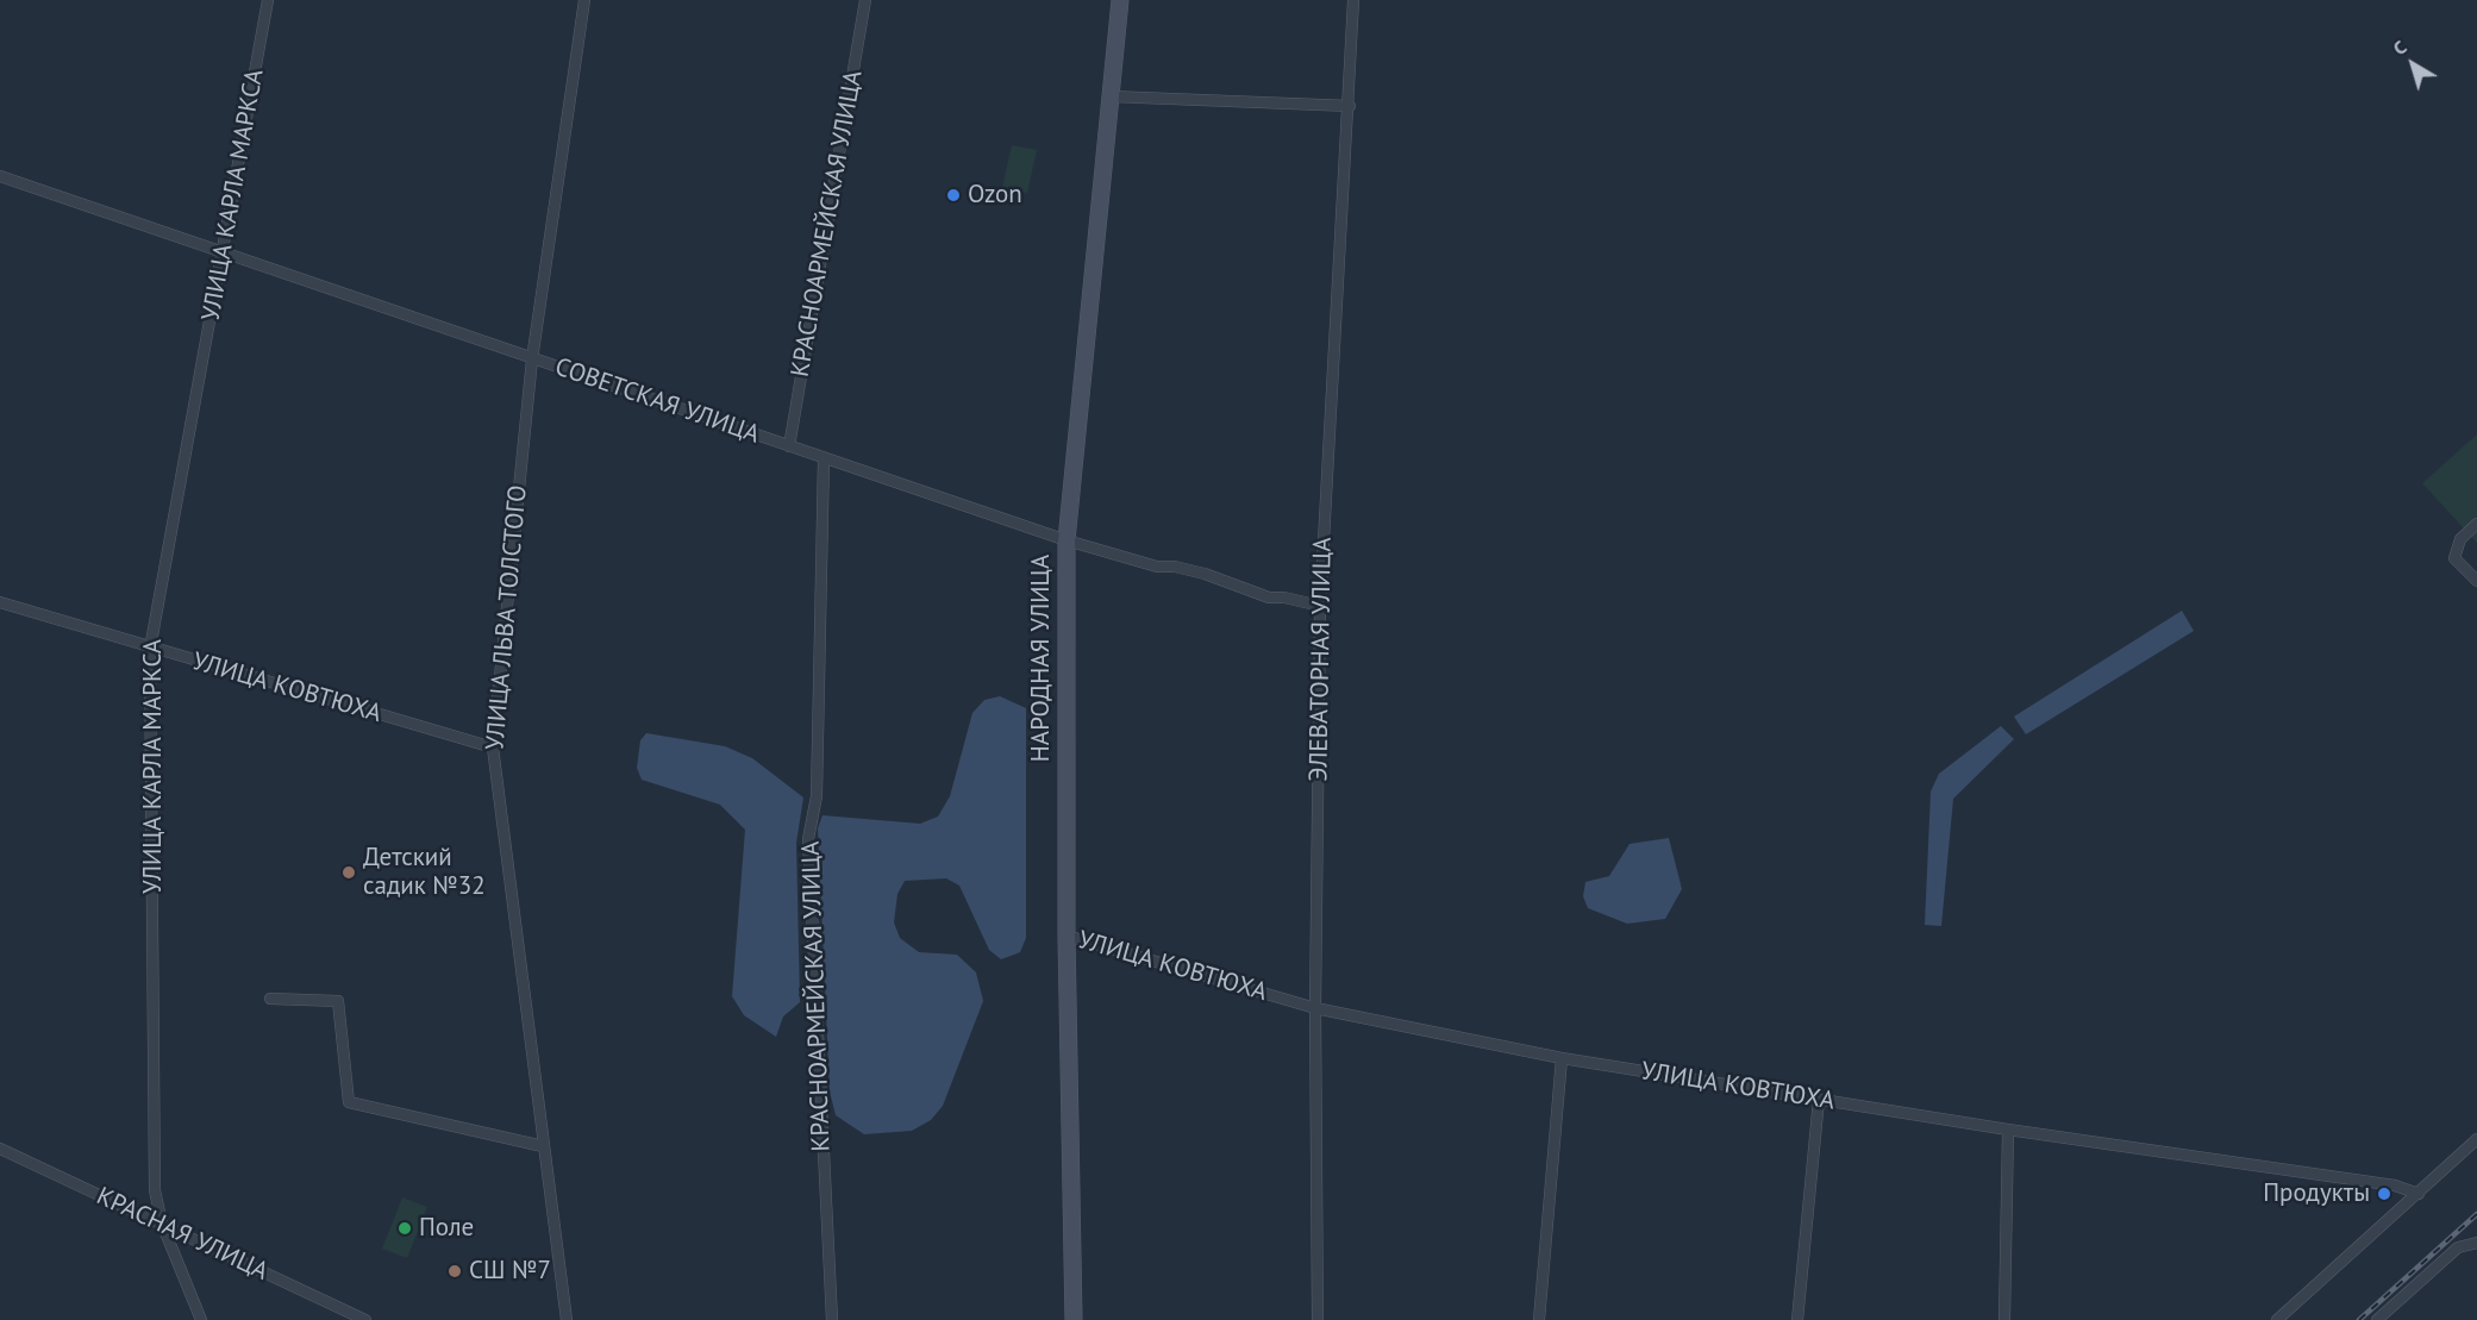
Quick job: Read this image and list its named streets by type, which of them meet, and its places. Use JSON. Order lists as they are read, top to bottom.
{
  "streets": {
    "main road": ["НАРОДНАЯ УЛИЦА"],
    "street": [
      "УЛИЦА КАРЛА МАРКСА",
      "КРАСНОАРМЕЙСКАЯ УЛИЦА",
      "СОВЕТСКАЯ УЛИЦА",
      "УЛИЦА ЛЬВА ТОЛСТОГО",
      "ЭЛЕВАТОРНАЯ УЛИЦА",
      "УЛИЦА КОВТЮХА",
      "КРАСНАЯ УЛИЦА"
    ]
  },
  "crossings": [
    ["УЛИЦА КАРЛА МАРКСА", "СОВЕТСКАЯ УЛИЦА"],
    ["УЛИЦА КАРЛА МАРКСА", "УЛИЦА КОВТЮХА"],
    ["УЛИЦА КАРЛА МАРКСА", "КРАСНАЯ УЛИЦА"],
    ["КРАСНОАРМЕЙСКАЯ УЛИЦА", "СОВЕТСКАЯ УЛИЦА"],
    ["СОВЕТСКАЯ УЛИЦА", "УЛИЦА ЛЬВА ТОЛСТОГО"],
    ["СОВЕТСКАЯ УЛИЦА", "НАРОДНАЯ УЛИЦА"],
    ["СОВЕТСКАЯ УЛИЦА", "ЭЛЕВАТОРНАЯ УЛИЦА"],
    ["УЛИЦА ЛЬВА ТОЛСТОГО", "УЛИЦА КОВТЮХА"],
    ["НАРОДНАЯ УЛИЦА", "УЛИЦА КОВТЮХА"],
    ["ЭЛЕВАТОРНАЯ УЛИЦА", "УЛИЦА КОВТЮХА"]
  ],
  "places": [
    "Ozon",
    "Детский садик №32",
    "Продукты",
    "Поле",
    "СШ №7"
  ],
  "north": "top left"
}
